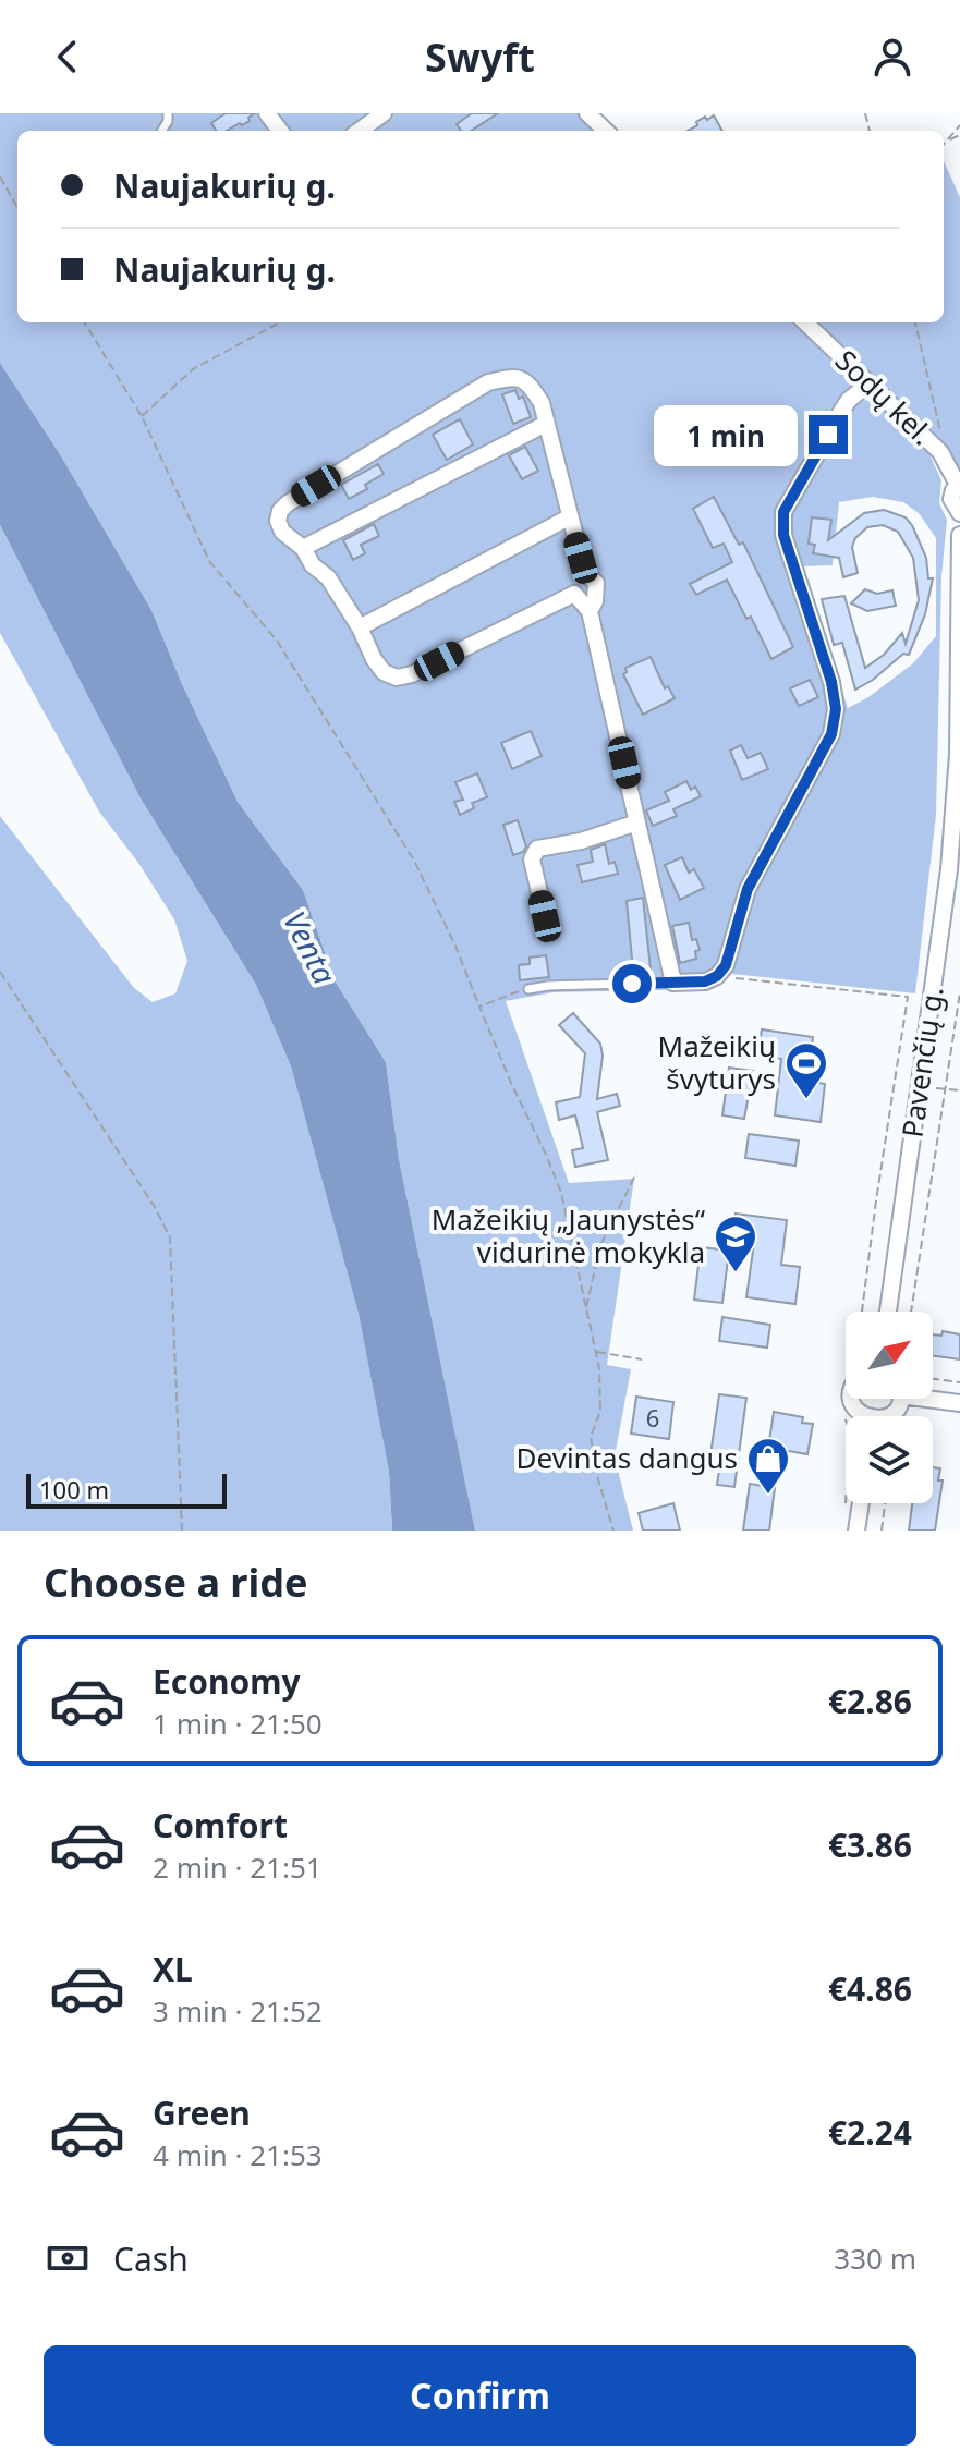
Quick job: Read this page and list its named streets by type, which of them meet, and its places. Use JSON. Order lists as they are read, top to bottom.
{
  "streets": {
    "street": ["Sodų kel.", "Pavenčių g."]
  },
  "water": ["Venta"],
  "places": {
    "sports": ["Mažeikių švyturys"],
    "school or university": ["Mažeikių „Jaunystės“ vidurinė mokykla"],
    "shop": ["Devintas dangus"]
  },
  "house_numbers": ["6"],
  "scale_bar": "100 m",
  "north": "top right",
  "page": {
    "header": "Swyft",
    "banner": ["Naujakurių g.", "Naujakurių g."],
    "bubble": "1 min",
    "scale": "100 m",
    "heading": "Choose a ride",
    "list": [
      {
        "name": "Economy",
        "note": "1 min · 21:50",
        "value": "€2.86"
      },
      {
        "name": "Comfort",
        "note": "2 min · 21:51",
        "value": "€3.86"
      },
      {
        "name": "XL",
        "note": "3 min · 21:52",
        "value": "€4.86"
      },
      {
        "name": "Green",
        "note": "4 min · 21:53",
        "value": "€2.24"
      }
    ],
    "pay": ["Cash", "330 m"],
    "buttons": "Confirm"
  }
}
